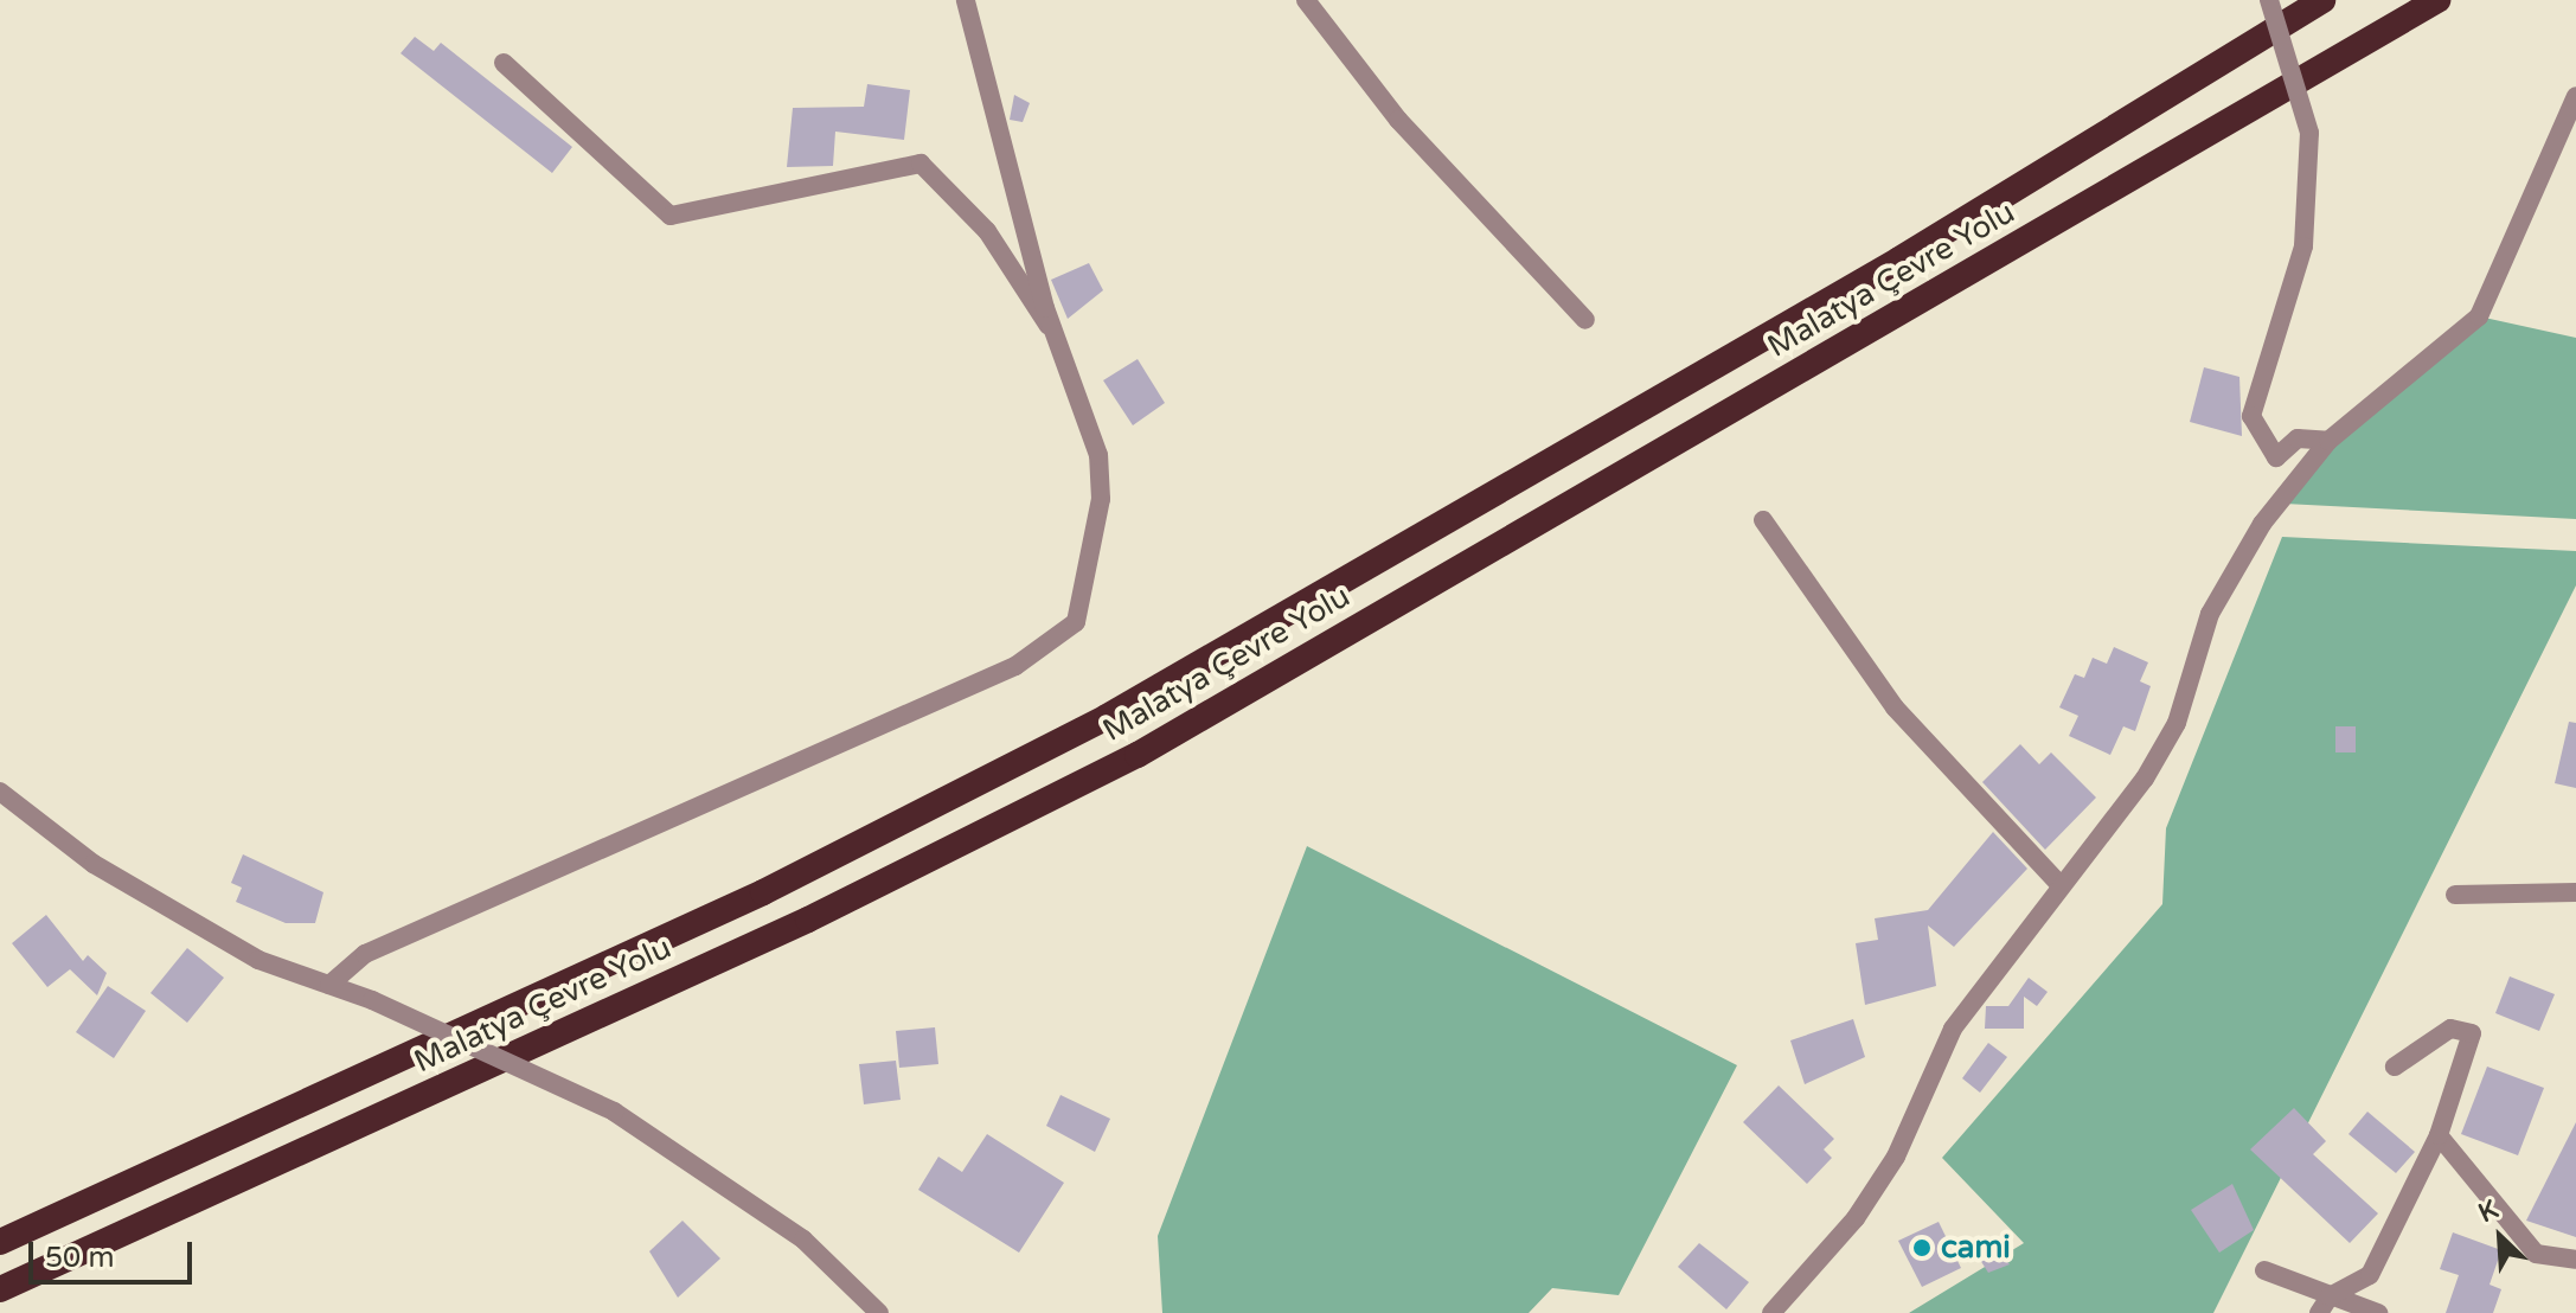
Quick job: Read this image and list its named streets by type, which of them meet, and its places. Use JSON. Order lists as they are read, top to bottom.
{
  "streets": {
    "highway": ["Malatya Çevre Yolu"]
  },
  "places": ["cami"],
  "scale_bar": "50 m",
  "north": "top left"
}
